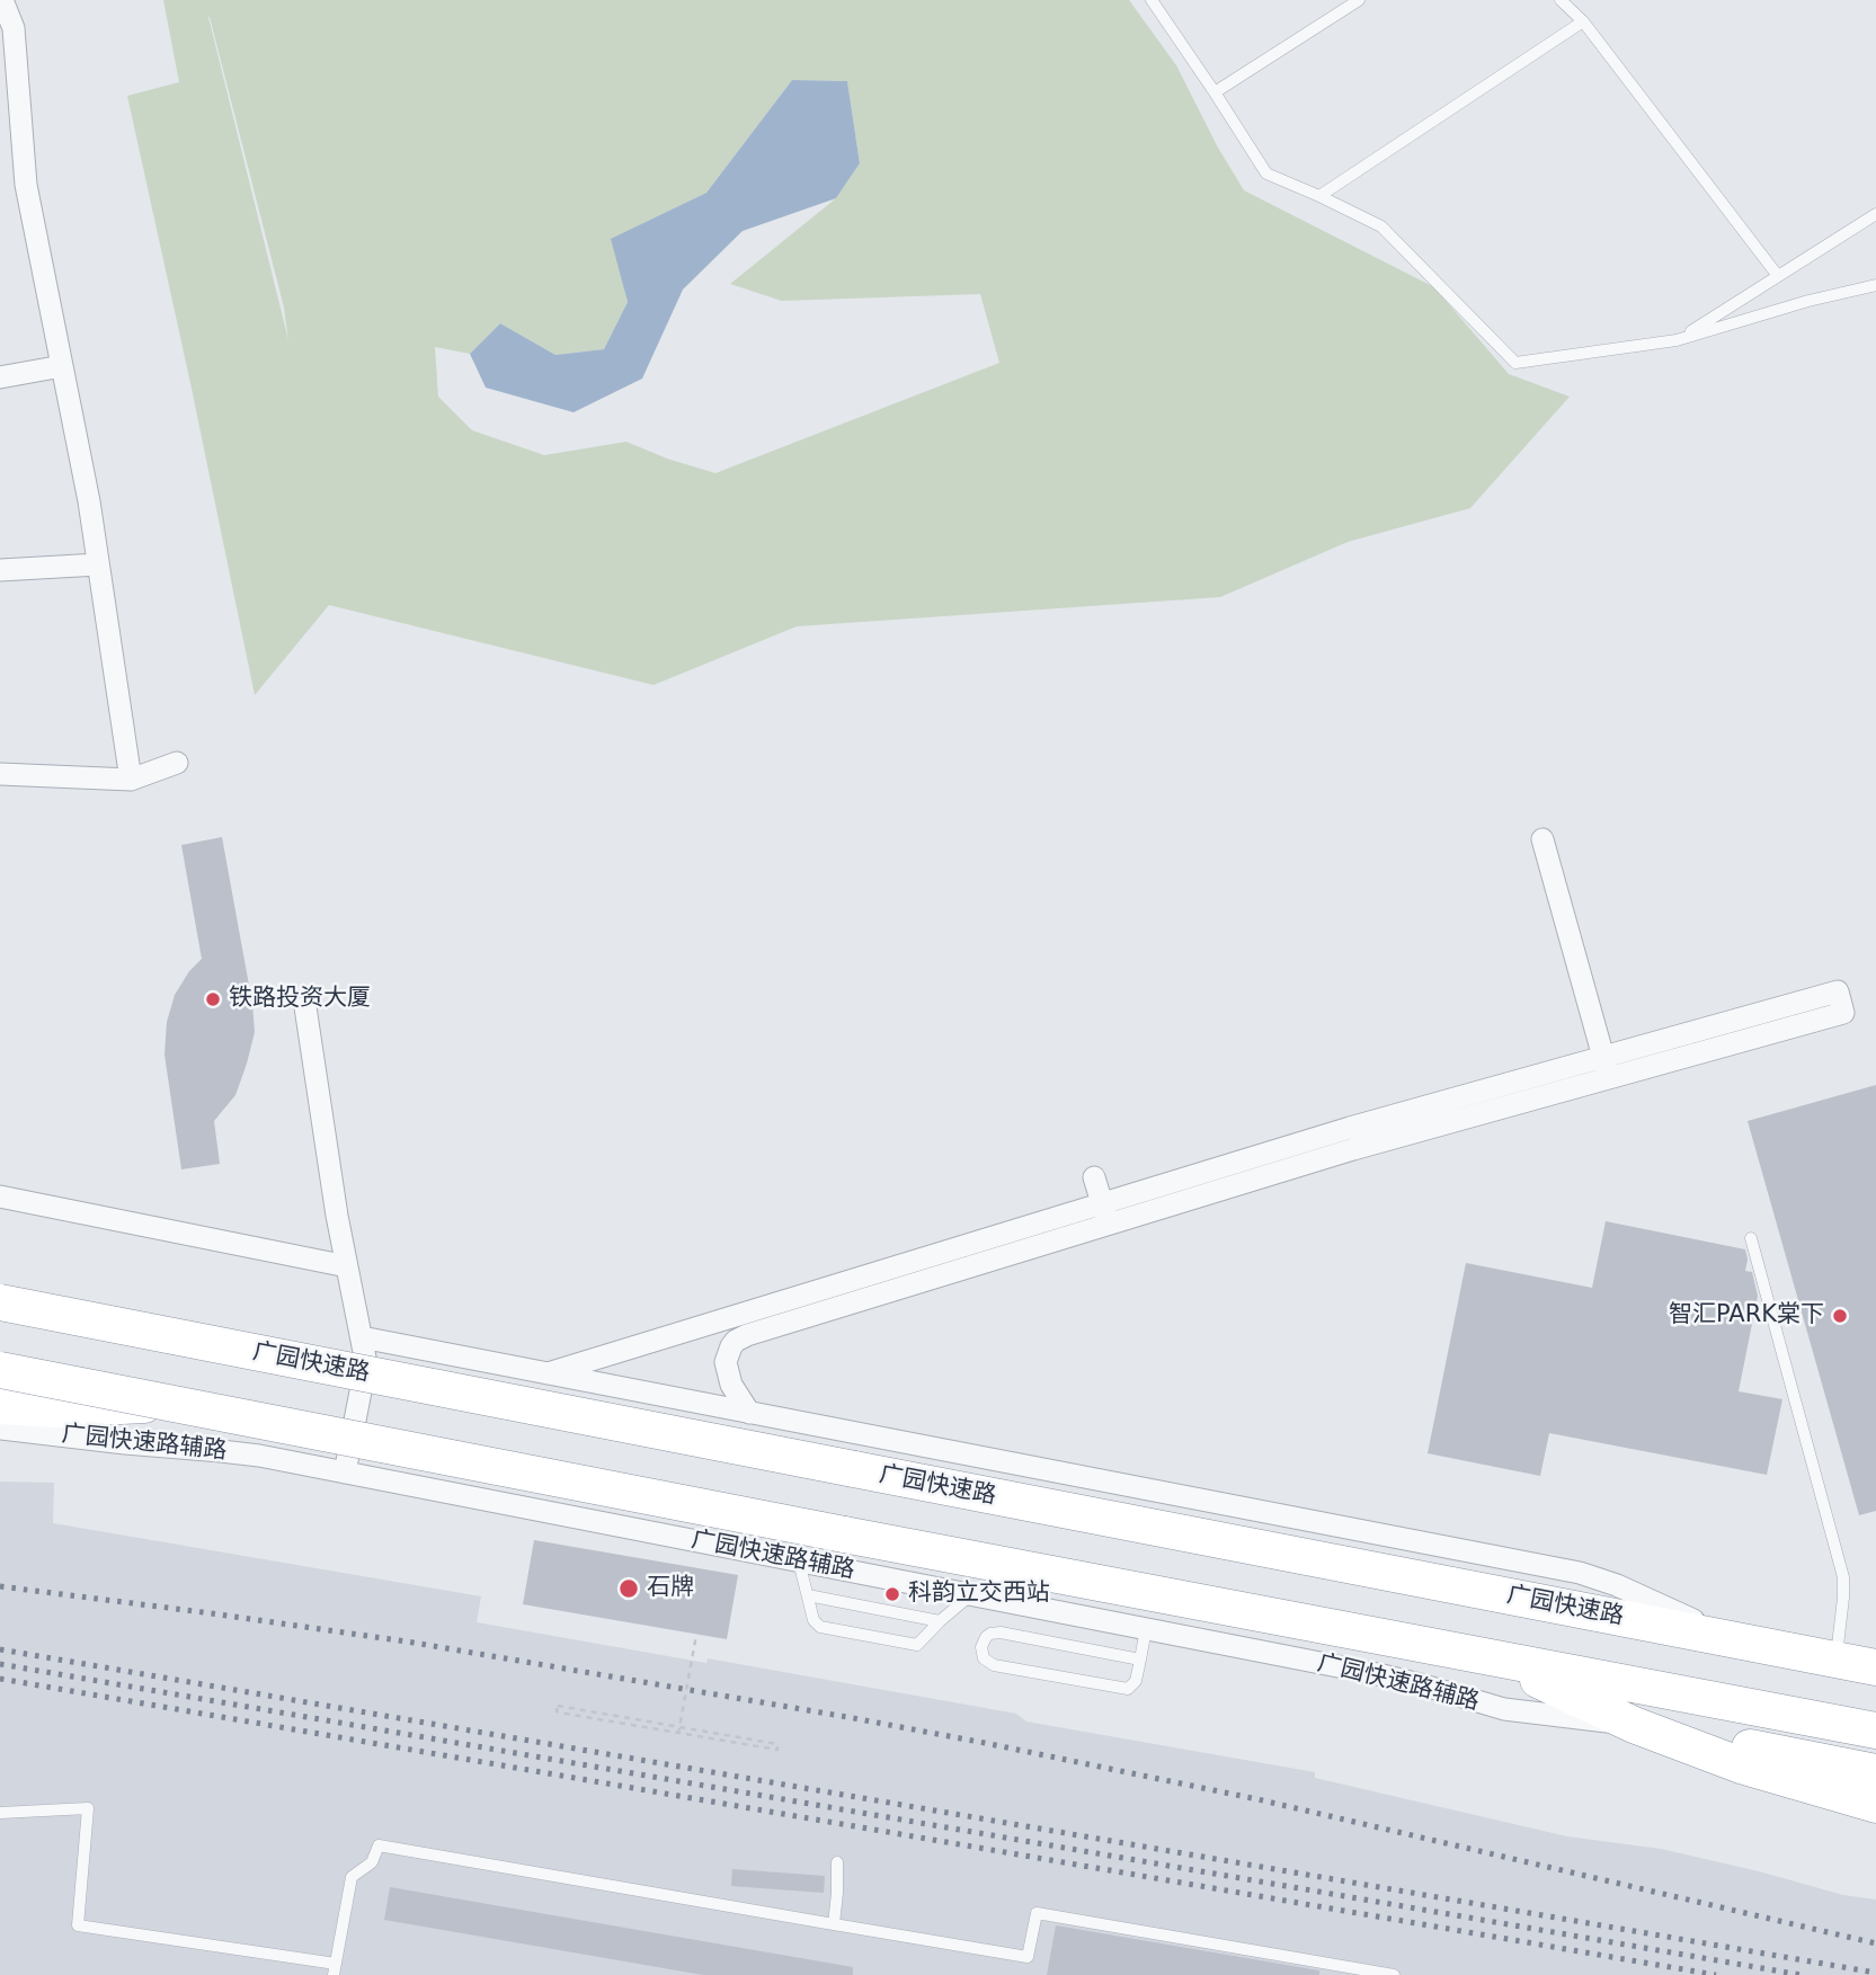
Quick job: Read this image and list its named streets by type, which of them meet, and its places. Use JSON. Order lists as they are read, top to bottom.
{
  "streets": {
    "highway": ["广园快速路"],
    "street": ["广园快速路辅路"]
  },
  "places": [
    "铁路投资大厦",
    "智汇PARK棠下",
    "石牌",
    "科韵立交西站"
  ]
}
